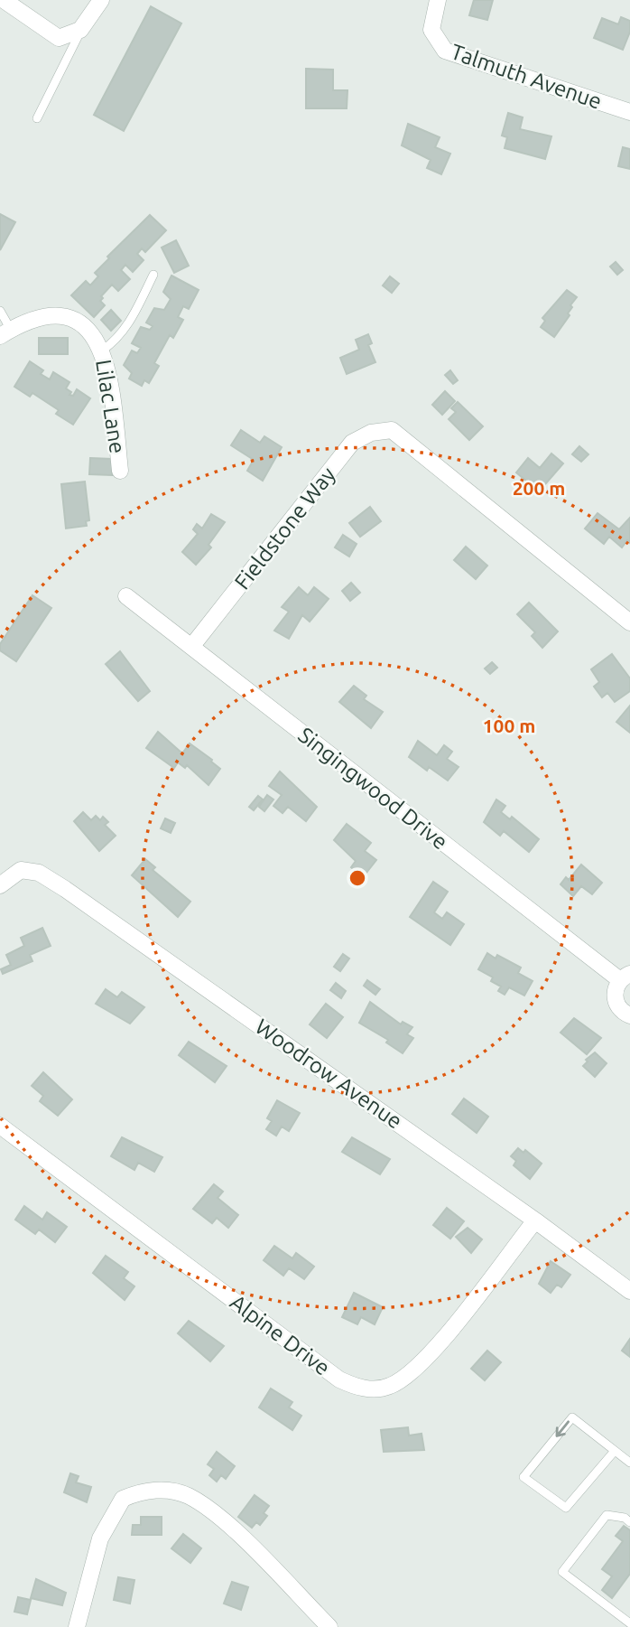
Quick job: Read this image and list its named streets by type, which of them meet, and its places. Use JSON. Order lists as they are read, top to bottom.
{
  "streets": {
    "street": [
      "Talmuth Avenue",
      "Lilac Lane",
      "Fieldstone Way",
      "Singingwood Drive",
      "Woodrow Avenue",
      "Alpine Drive"
    ]
  },
  "crossings": [
    ["Fieldstone Way", "Singingwood Drive"],
    ["Woodrow Avenue", "Alpine Drive"]
  ],
  "rings": ["200 m", "100 m"]
}
